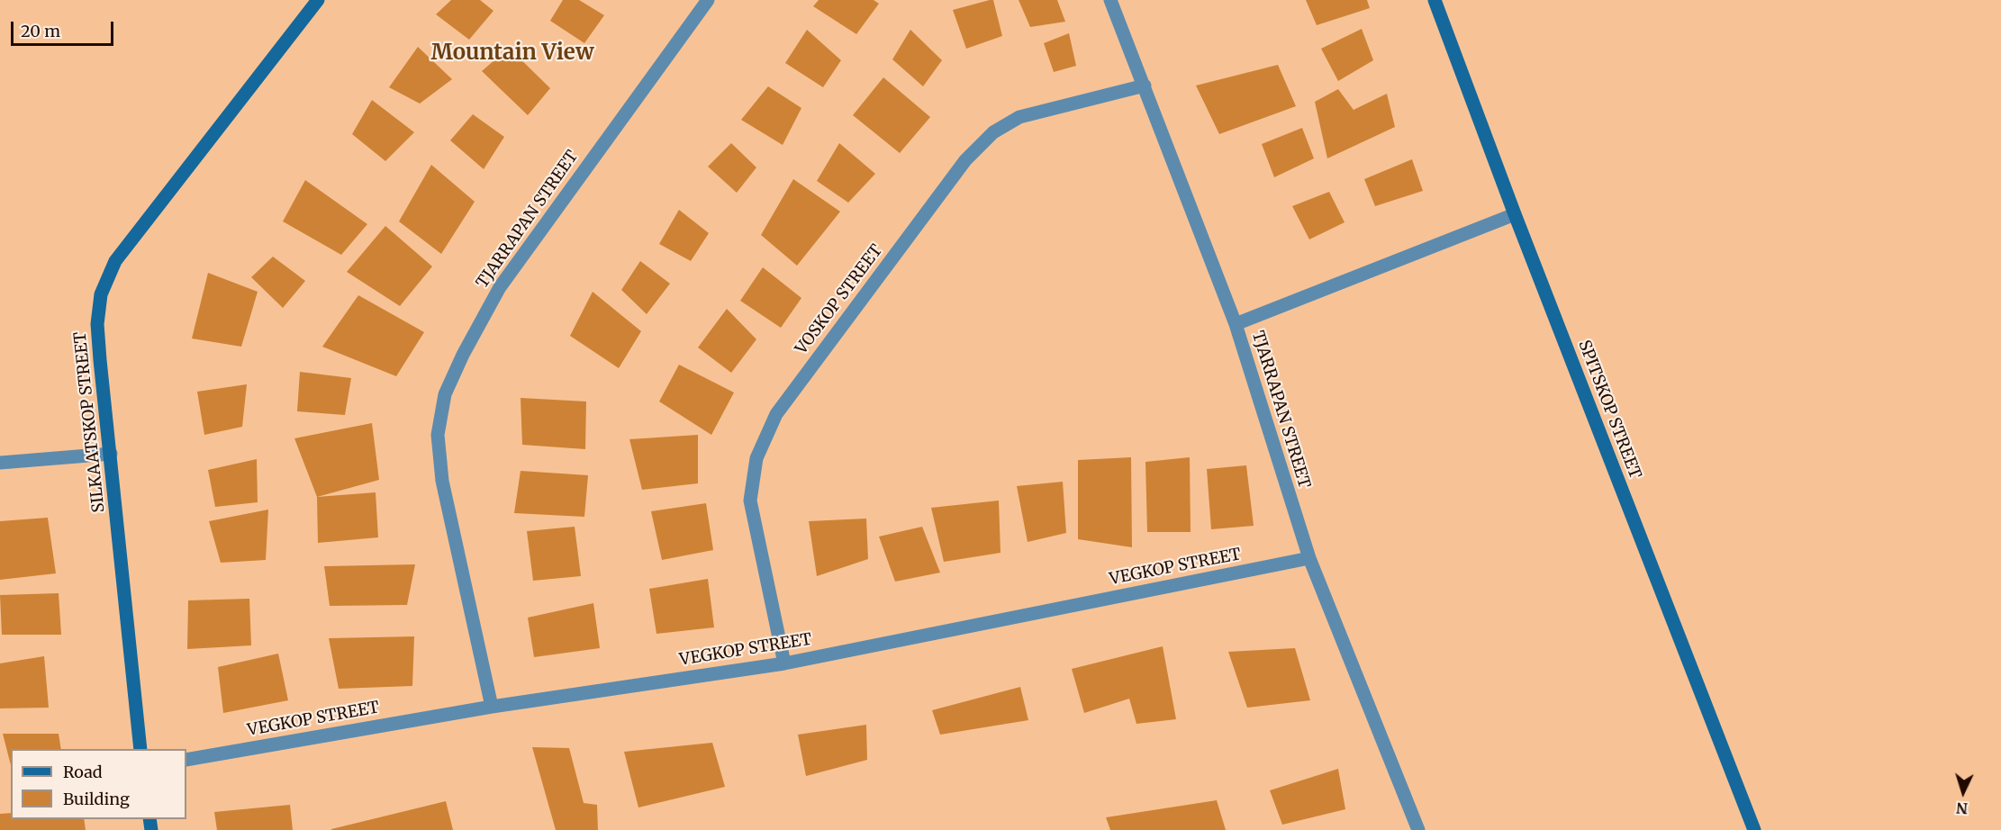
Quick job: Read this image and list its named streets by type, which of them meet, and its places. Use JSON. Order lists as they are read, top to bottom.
{
  "streets": {
    "street": [
      "TJARRAPAN STREET",
      "VOSKOP STREET",
      "SPITSKOP STREET",
      "SILKAATSKOP STREET",
      "VEGKOP STREET"
    ]
  },
  "crossings": [
    ["TJARRAPAN STREET", "VOSKOP STREET"],
    ["TJARRAPAN STREET", "VEGKOP STREET"],
    ["VOSKOP STREET", "VEGKOP STREET"]
  ],
  "districts": ["Mountain View"],
  "legend": ["Road", "Building"],
  "scale_bar": "20 m",
  "north": "bottom"
}
